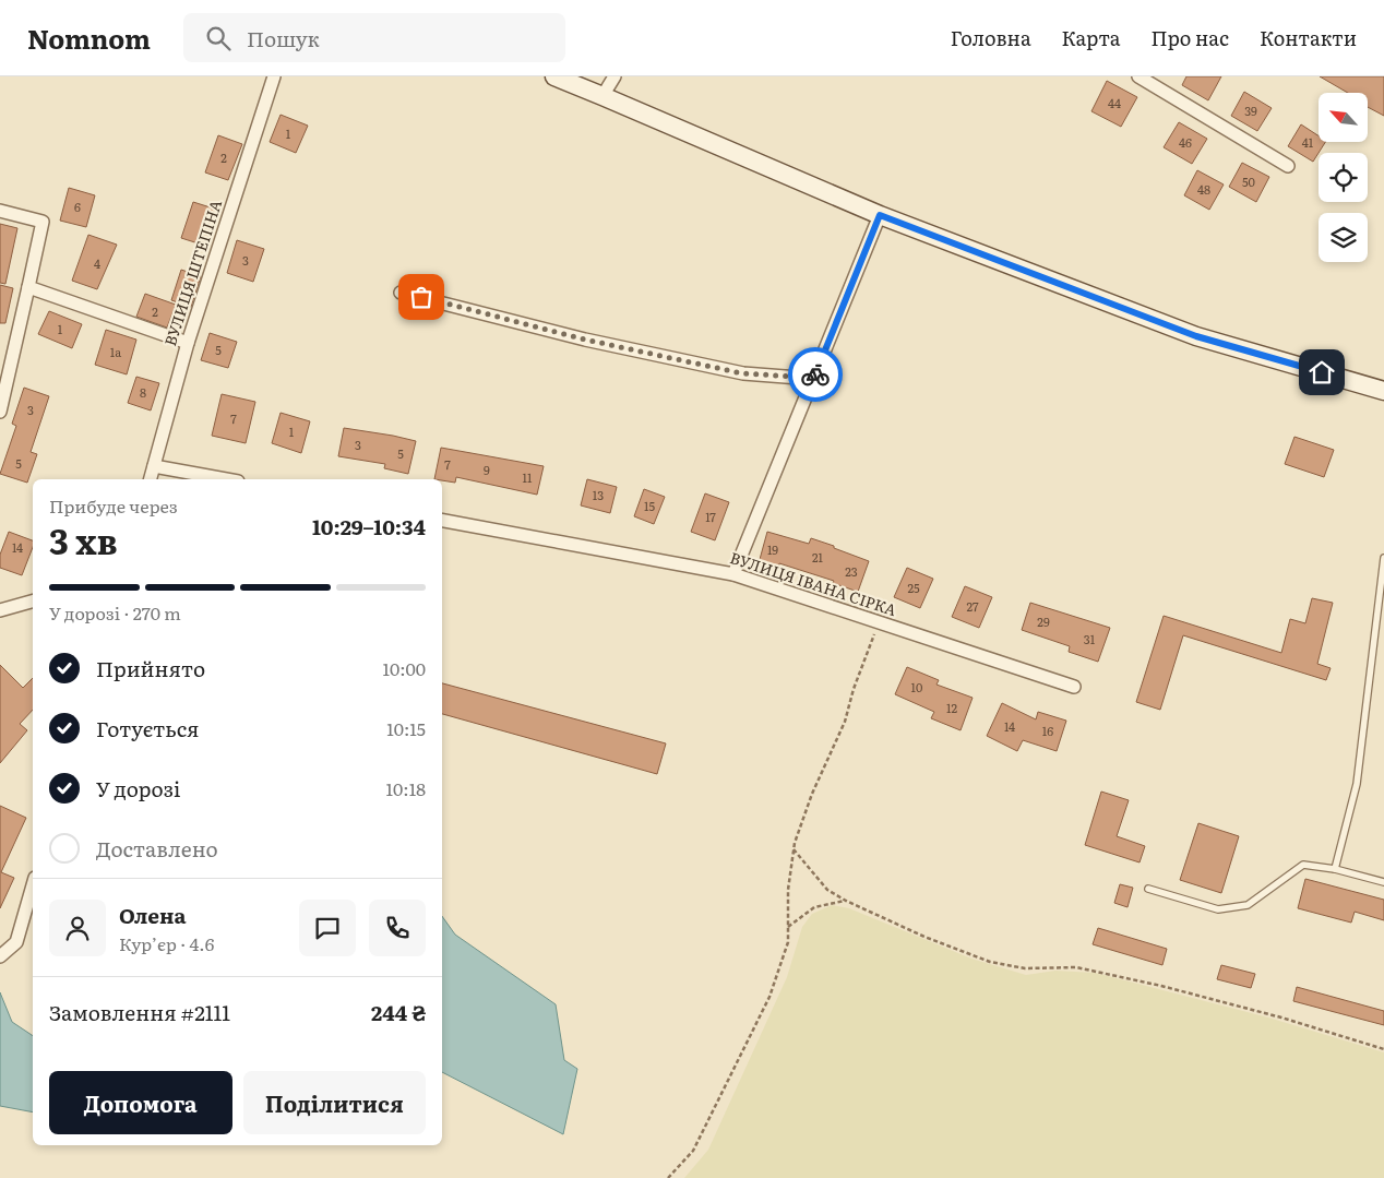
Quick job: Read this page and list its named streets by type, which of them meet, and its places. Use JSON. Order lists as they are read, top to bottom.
{
  "streets": {
    "street": ["ВУЛИЦЯ ШТЕПІНА", "ВУЛИЦЯ ІВАНА СІРКА"]
  },
  "house_numbers": [
    "44",
    "39",
    "1",
    "46",
    "41",
    "2",
    "50",
    "48",
    "6",
    "3",
    "4",
    "2",
    "1",
    "5",
    "1а",
    "8",
    "3",
    "7",
    "1",
    "3",
    "5",
    "5",
    "7",
    "9",
    "11",
    "13",
    "15",
    "17",
    "14",
    "19",
    "21",
    "23",
    "25",
    "27",
    "29",
    "31",
    "10",
    "12",
    "14",
    "16"
  ],
  "north": "top left",
  "page": {
    "header": "Nomnom",
    "search": "Пошук",
    "nav": [
      "Головна",
      "Карта",
      "Про нас",
      "Контакти"
    ],
    "heading": ["3 хв", "Прибуде через", "10:29–10:34"],
    "panel": [
      "Олена",
      "Кур’єр · 4.6",
      "Замовлення #2111",
      "244 ₴"
    ],
    "bar": "У дорозі · 270 m",
    "list": [
      ["Прийнято", "10:00"],
      ["Готується", "10:15"],
      ["У дорозі", "10:18"],
      "Доставлено"
    ],
    "buttons": ["Допомога", "Поділитися"]
  }
}
